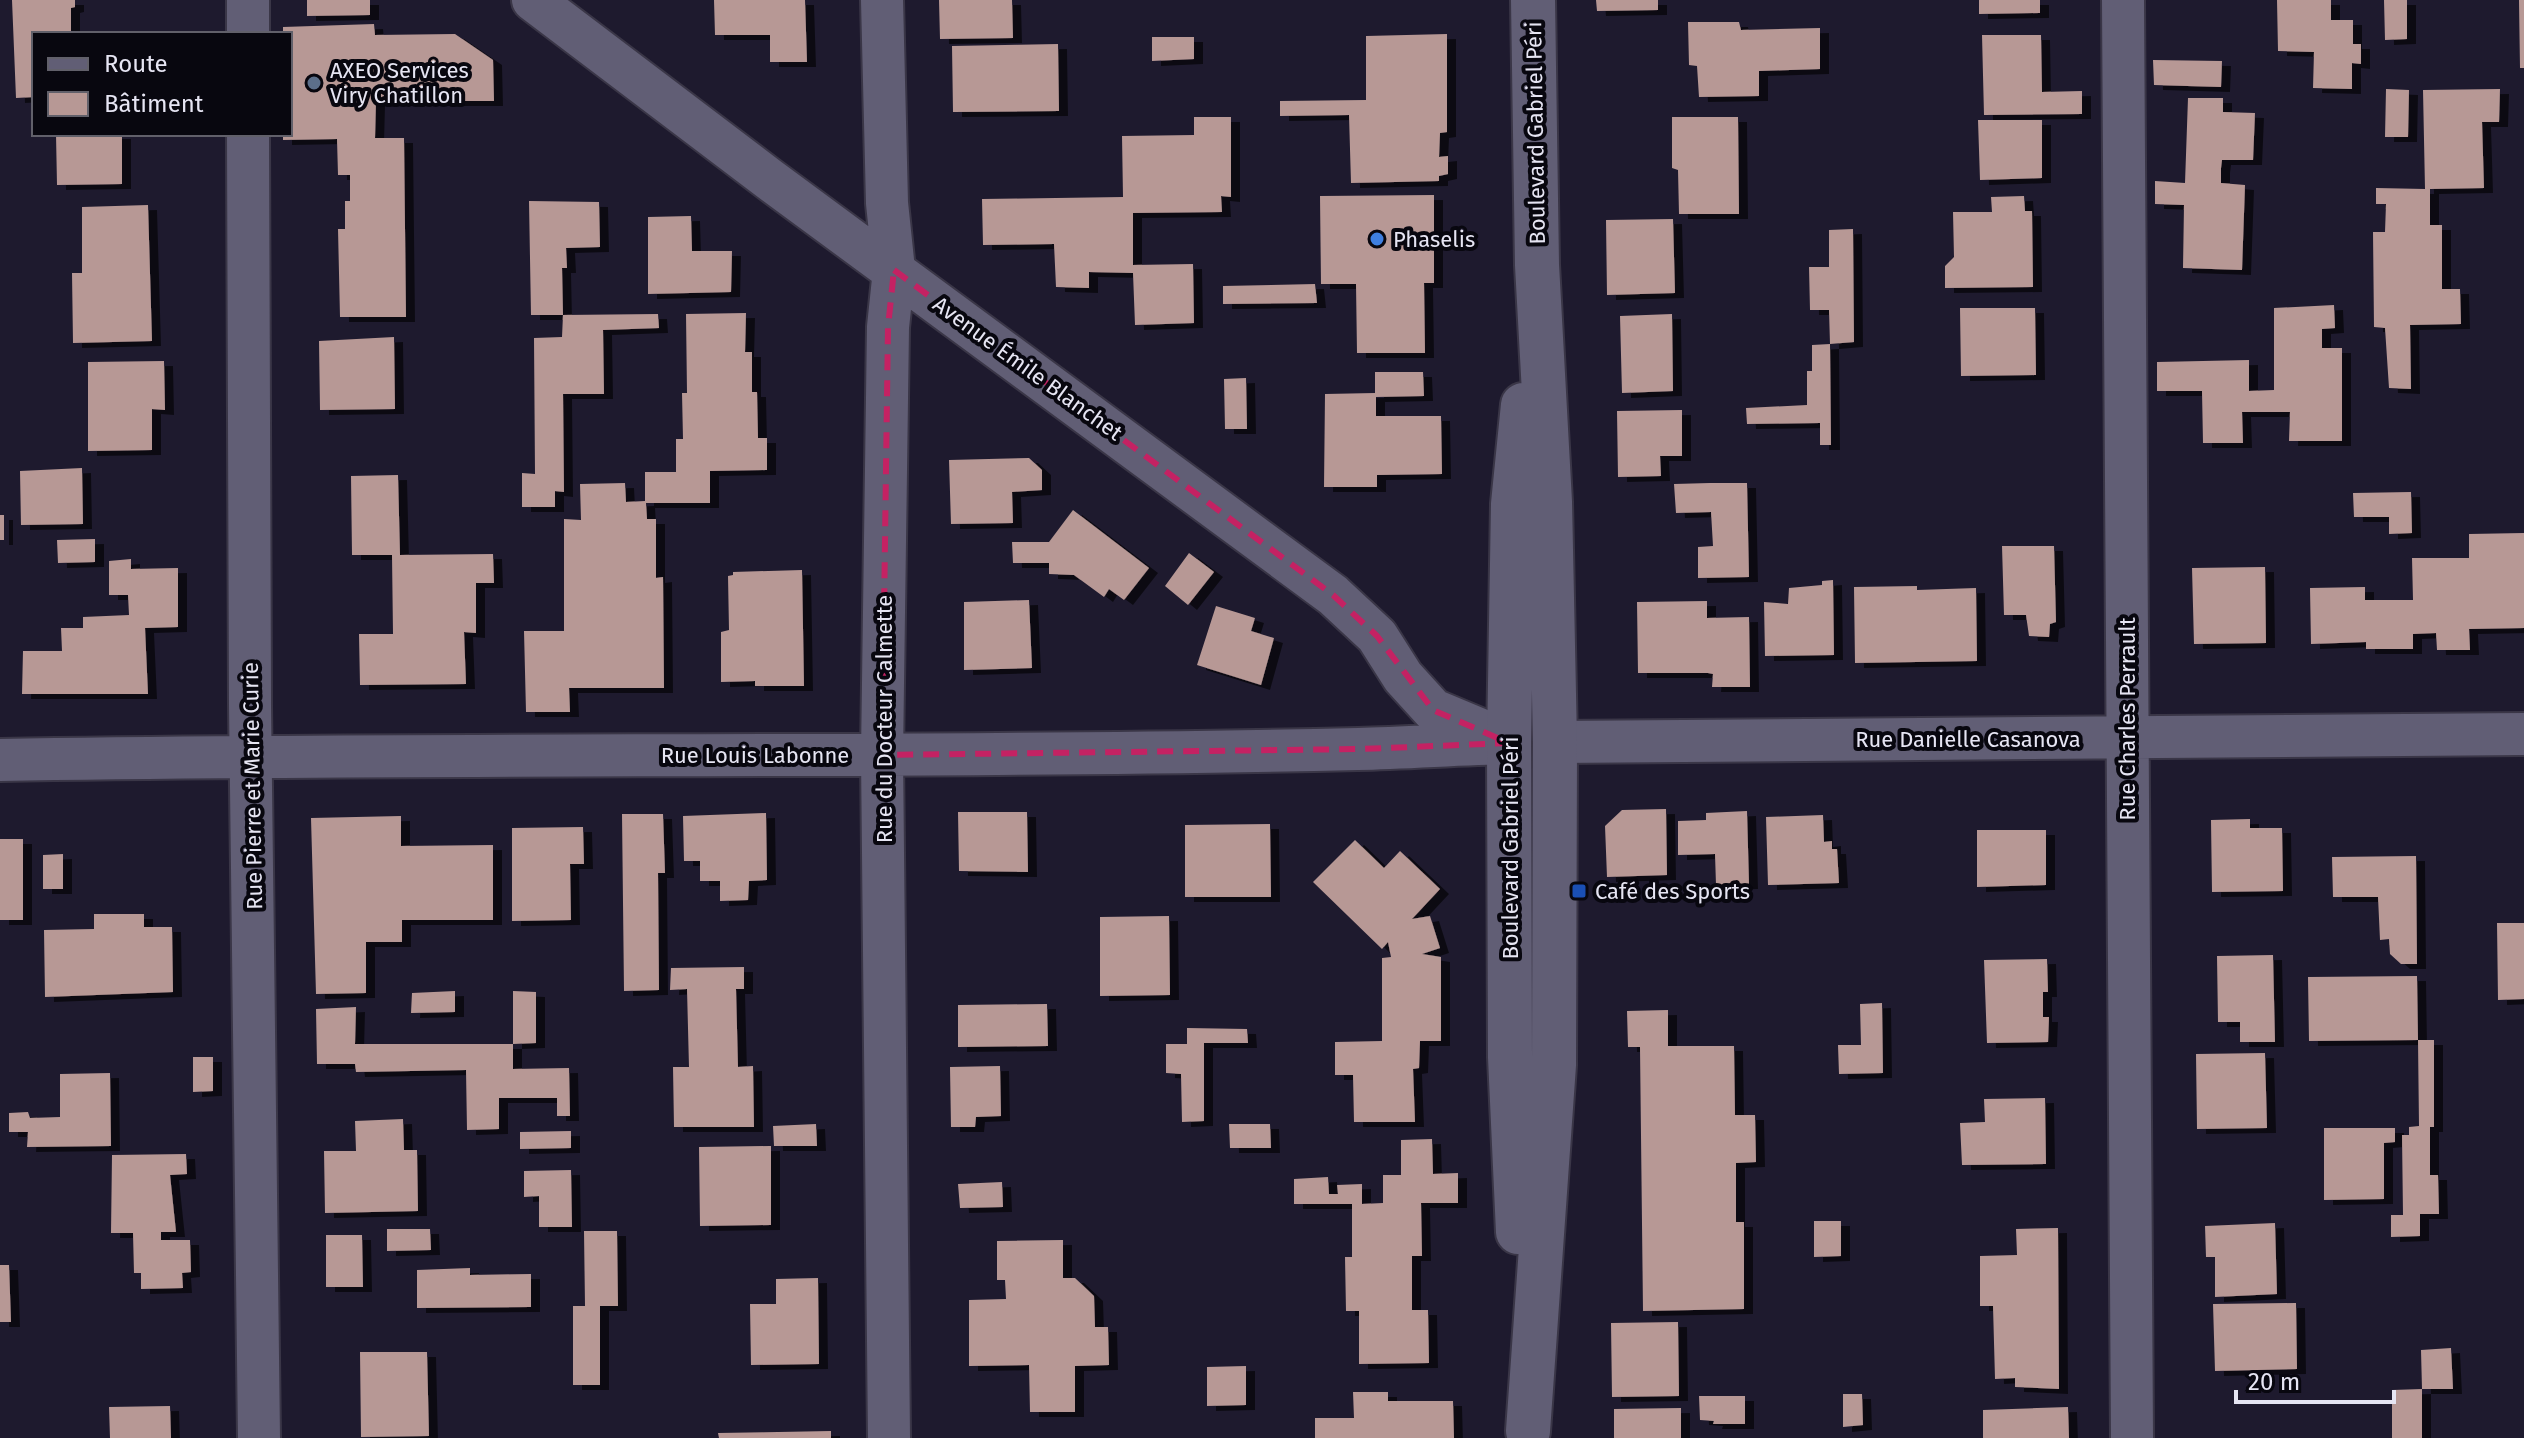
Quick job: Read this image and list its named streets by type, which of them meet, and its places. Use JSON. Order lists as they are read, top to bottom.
{
  "streets": {
    "main road": ["Boulevard Gabriel Péri"],
    "street": [
      "Avenue Émile Blanchet",
      "Rue du Docteur Calmette",
      "Rue Charles Perrault",
      "Rue Danielle Casanova",
      "Rue Louis Labonne",
      "Rue Pierre et Marie Curie"
    ]
  },
  "crossings": [
    ["Boulevard Gabriel Péri", "Avenue Émile Blanchet"],
    ["Boulevard Gabriel Péri", "Rue Danielle Casanova"],
    ["Boulevard Gabriel Péri", "Rue Louis Labonne"],
    ["Avenue Émile Blanchet", "Rue du Docteur Calmette"],
    ["Avenue Émile Blanchet", "Rue Louis Labonne"],
    ["Rue du Docteur Calmette", "Rue Louis Labonne"],
    ["Rue Charles Perrault", "Rue Danielle Casanova"],
    ["Rue Louis Labonne", "Rue Pierre et Marie Curie"]
  ],
  "places": {
    "other": ["AXEO Services Viry Chatillon", "Phaselis"],
    "transit": ["Café des Sports"]
  },
  "legend": ["Route", "Bâtiment"],
  "scale_bar": "20 m"
}
